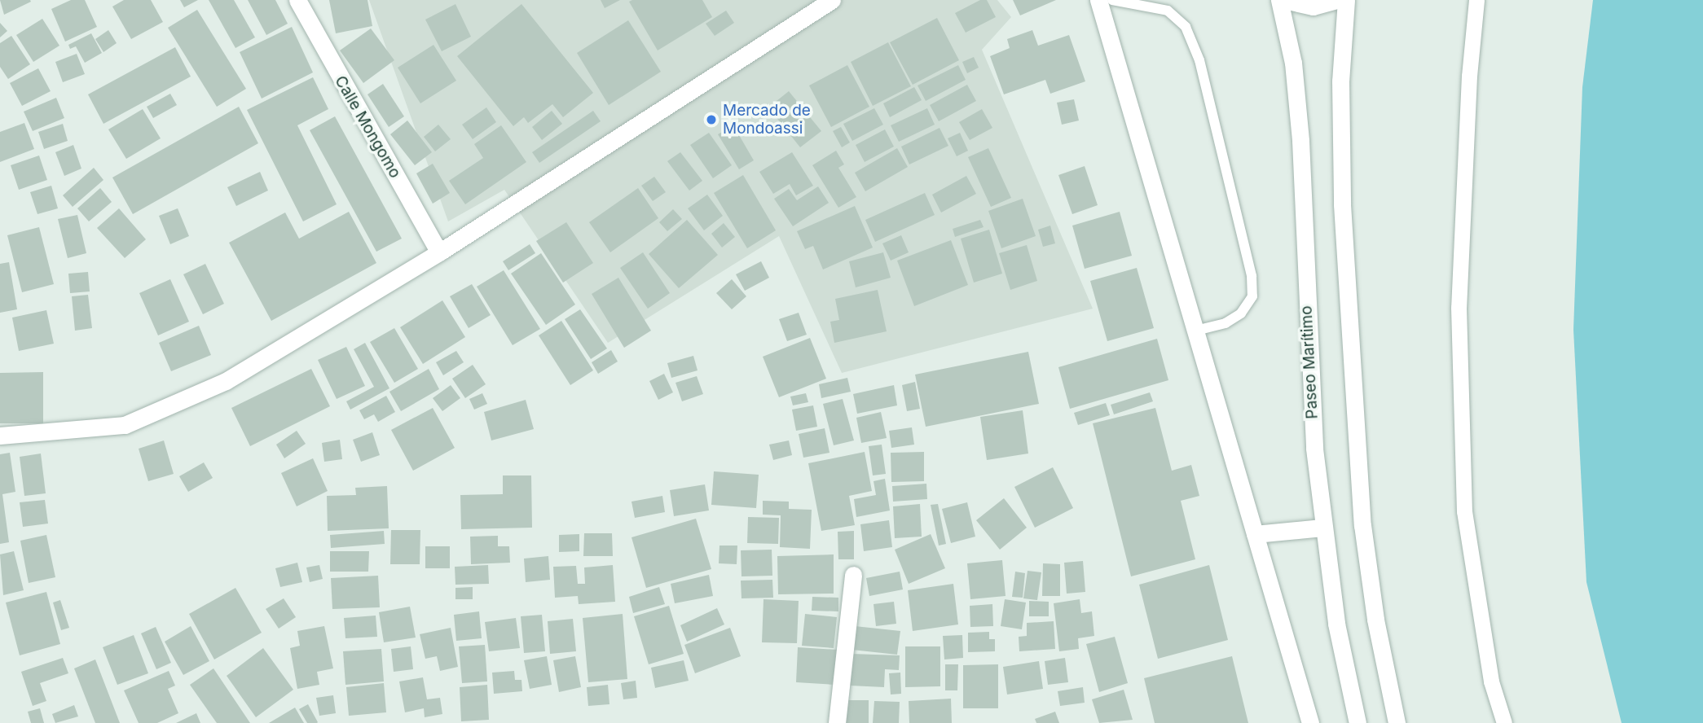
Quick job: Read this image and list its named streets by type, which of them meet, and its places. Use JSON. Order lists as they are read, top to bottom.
{
  "streets": {
    "street": ["Calle Mongomo", "Paseo Marítimo"]
  },
  "places": ["Mercado de Mondoassi"]
}
